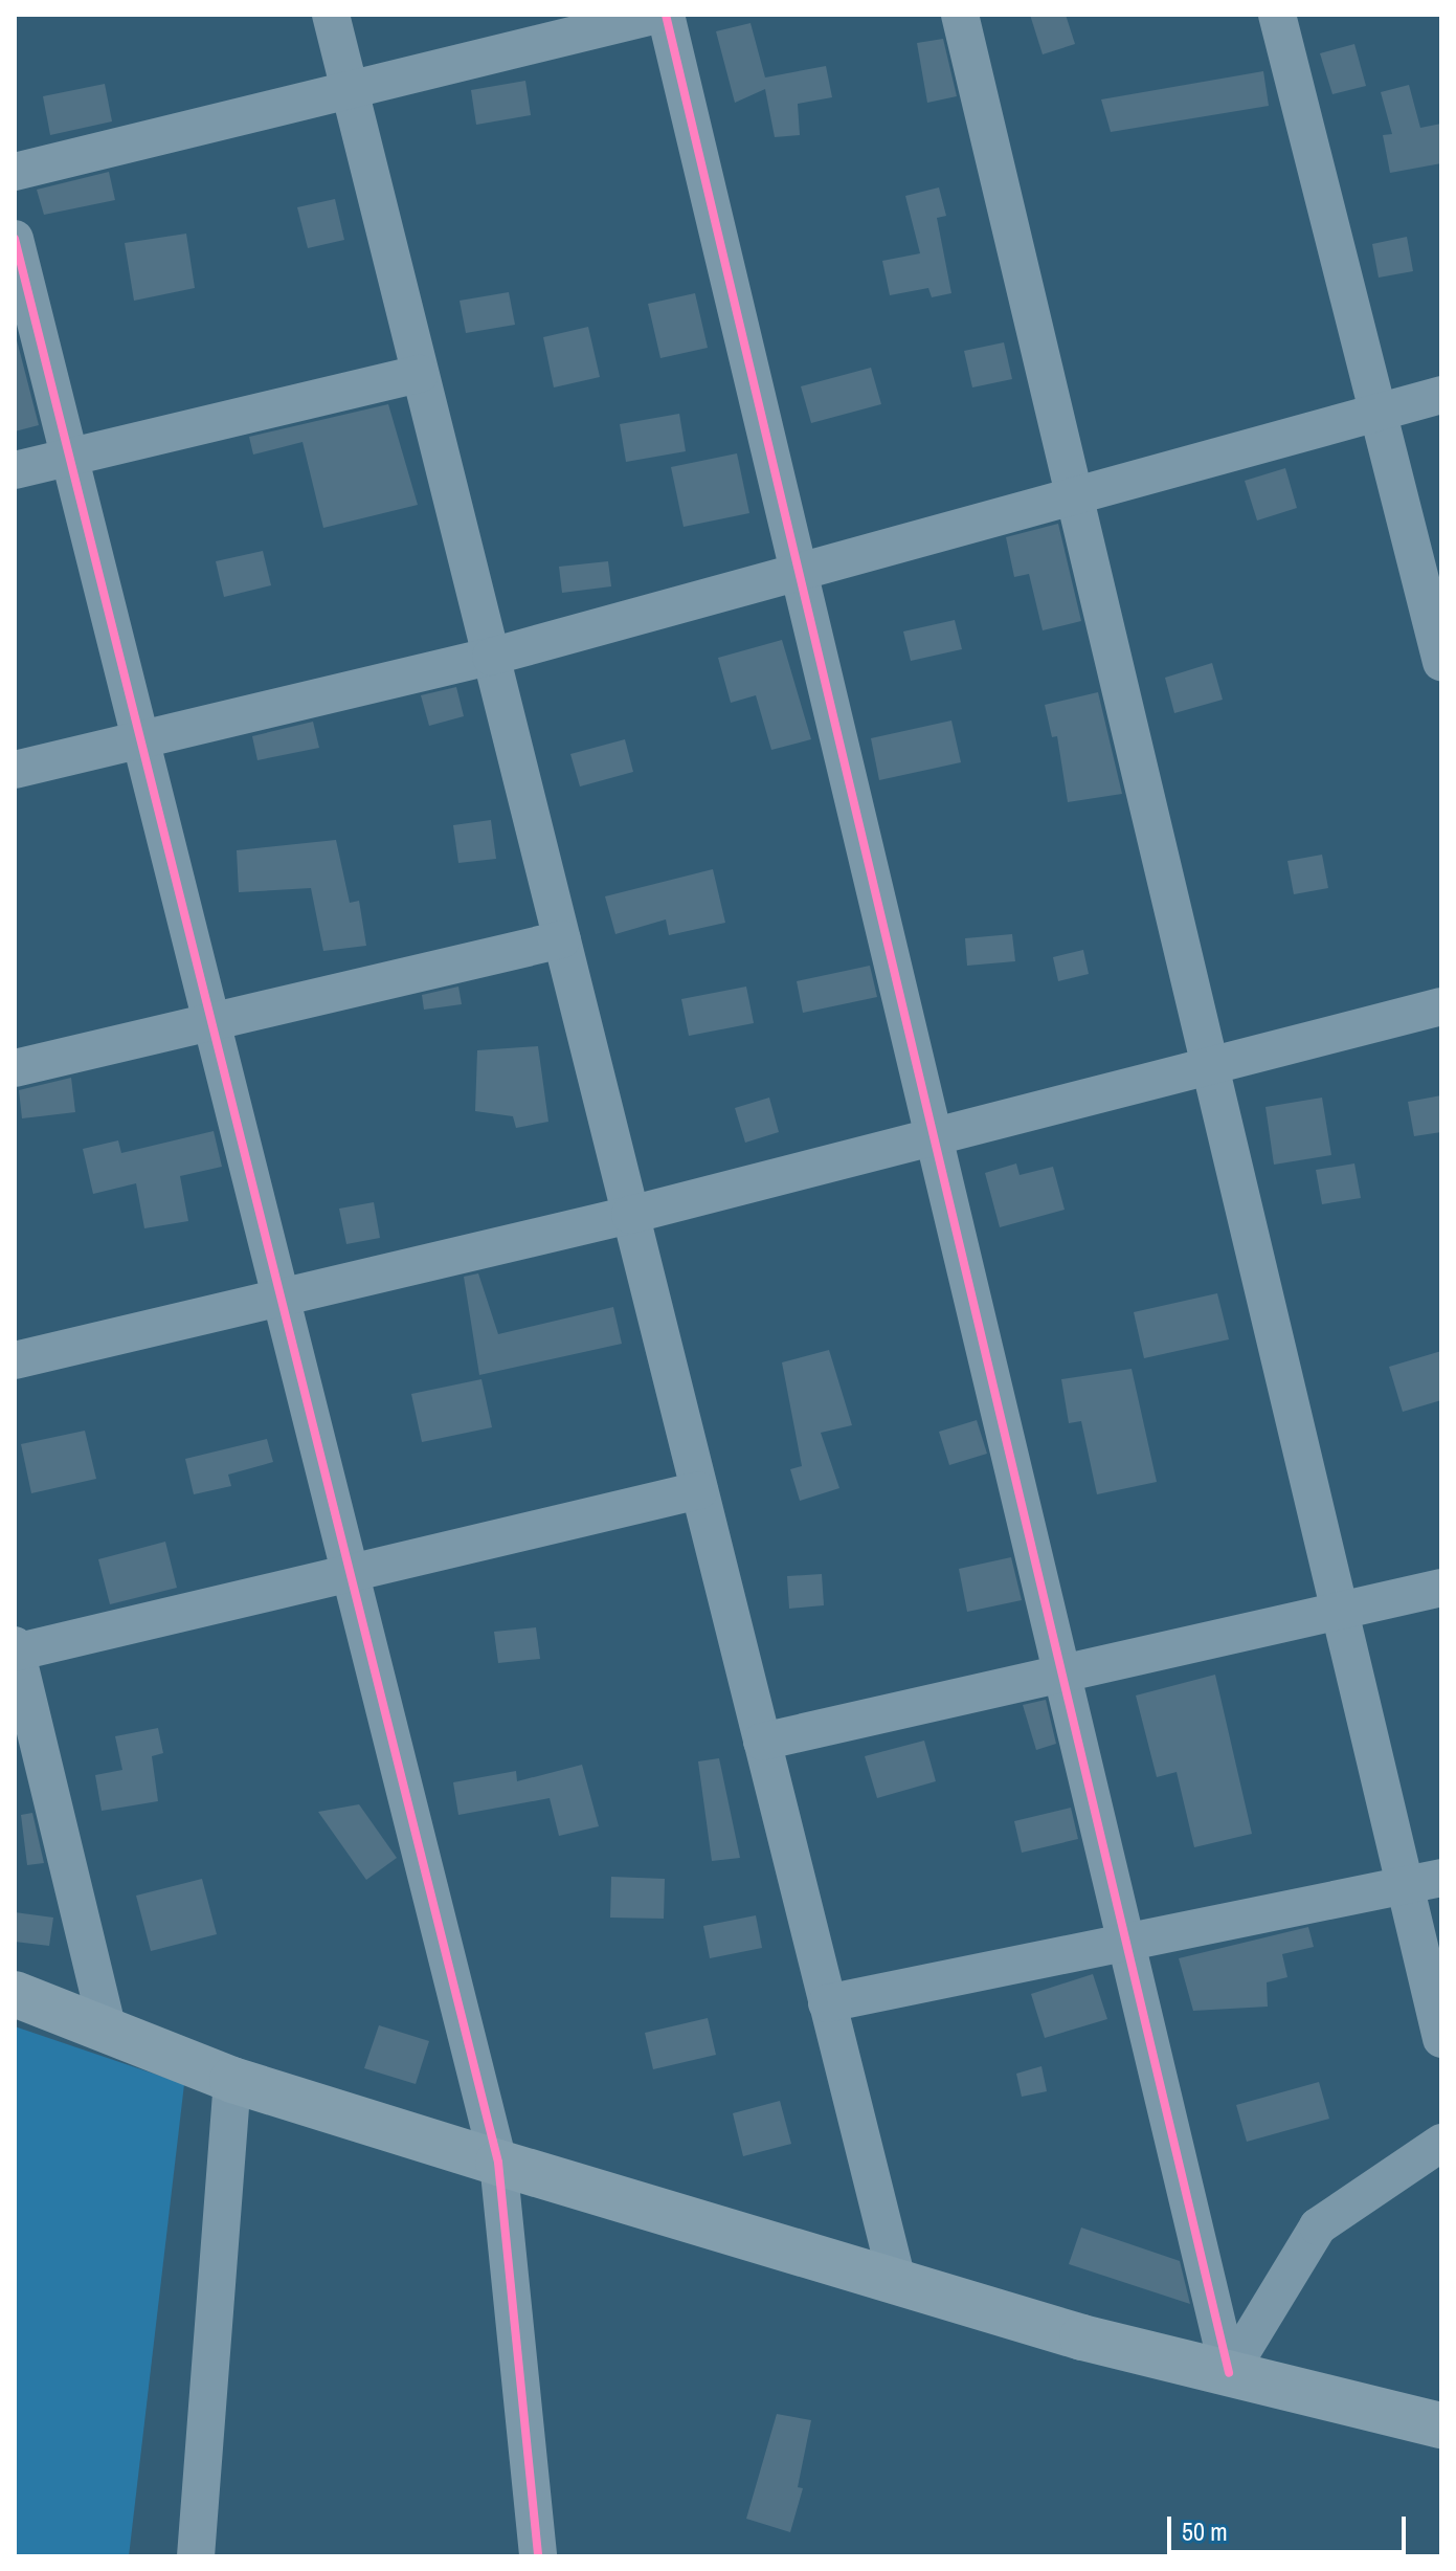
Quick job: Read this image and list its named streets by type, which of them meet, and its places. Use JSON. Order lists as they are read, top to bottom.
{
  "scale_bar": "50 m"
}
